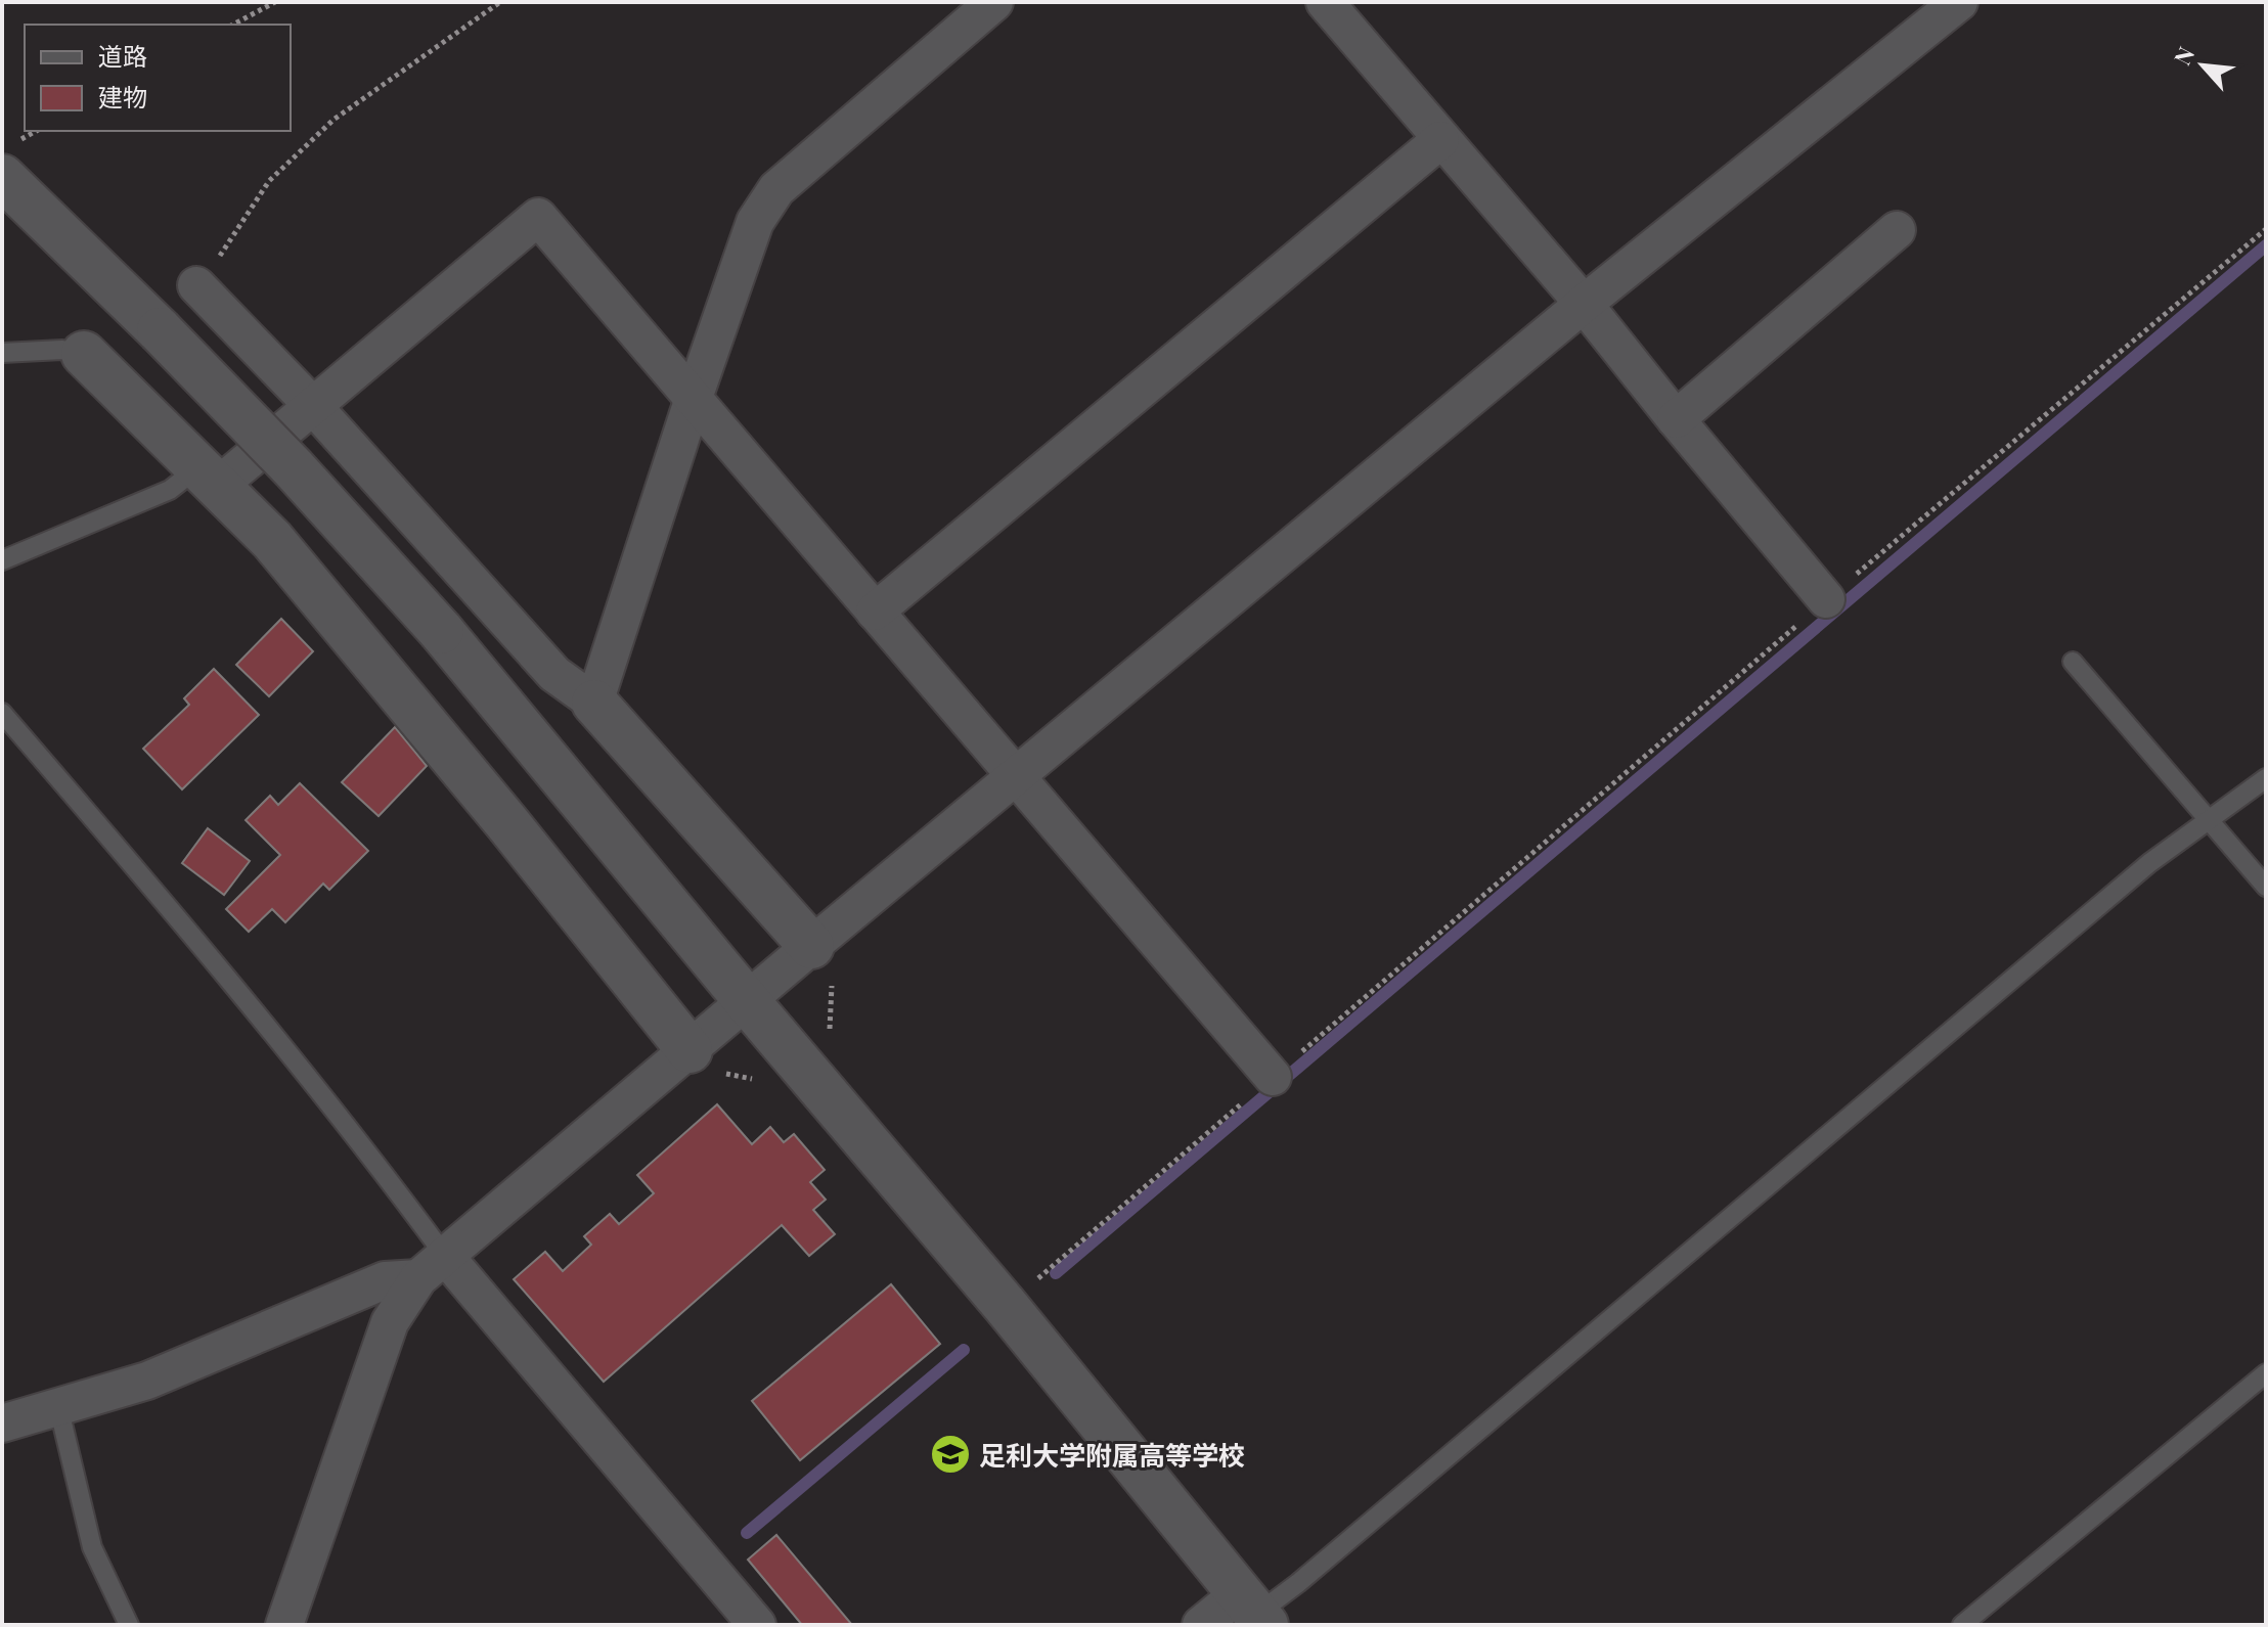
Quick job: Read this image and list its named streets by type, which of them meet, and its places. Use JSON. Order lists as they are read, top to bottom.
{
  "places": {
    "school or university": ["足利大学附属高等学校"]
  },
  "legend": ["道路", "建物"],
  "north": "top left"
}
